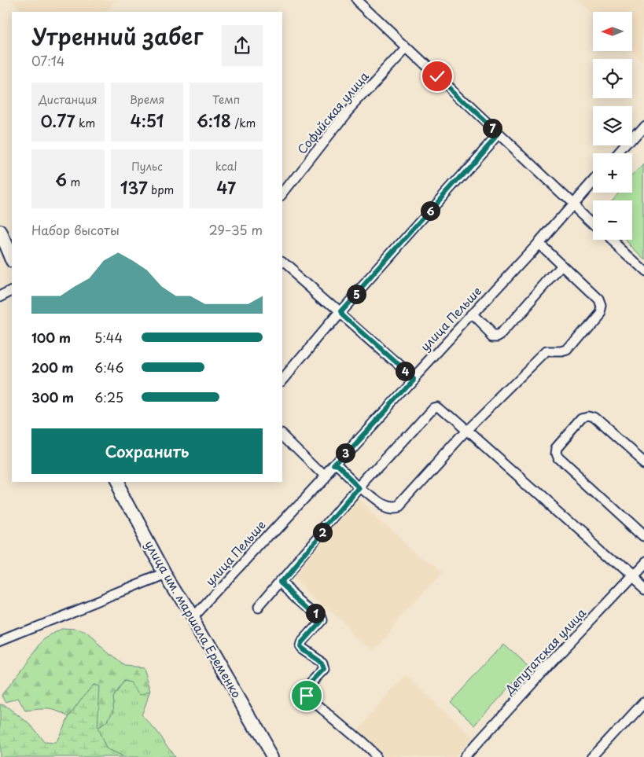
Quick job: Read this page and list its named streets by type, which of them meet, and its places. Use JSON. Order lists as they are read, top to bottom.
{
  "streets": {
    "highway": ["улица им. маршала Еременко"],
    "street": ["Софийская улица", "улица Пельше", "Депутатская улица"]
  },
  "crossings": [
    ["улица Пельше", "улица им. маршала Еременко"]
  ],
  "north": "left",
  "page": {
    "map_buttons": ["+", "−"],
    "heading": ["Утренний забег", "07:14"],
    "stats": [
      ["Дистанция", "0.77 km"],
      ["Время", "4:51"],
      ["Темп", "6:18 /km"],
      ["6 m"],
      ["Пульс", "137 bpm"],
      ["kcal", "47"]
    ],
    "pins": [
      "7",
      "6",
      "5",
      "4",
      "3",
      "2",
      "1"
    ],
    "chart": ["Набор высоты", "29–35 m"],
    "list": [
      {
        "name": "100 m",
        "note": "5:44"
      },
      {
        "name": "200 m",
        "note": "6:46"
      },
      {
        "name": "300 m",
        "note": "6:25"
      }
    ],
    "buttons": "Сохранить"
  }
}
